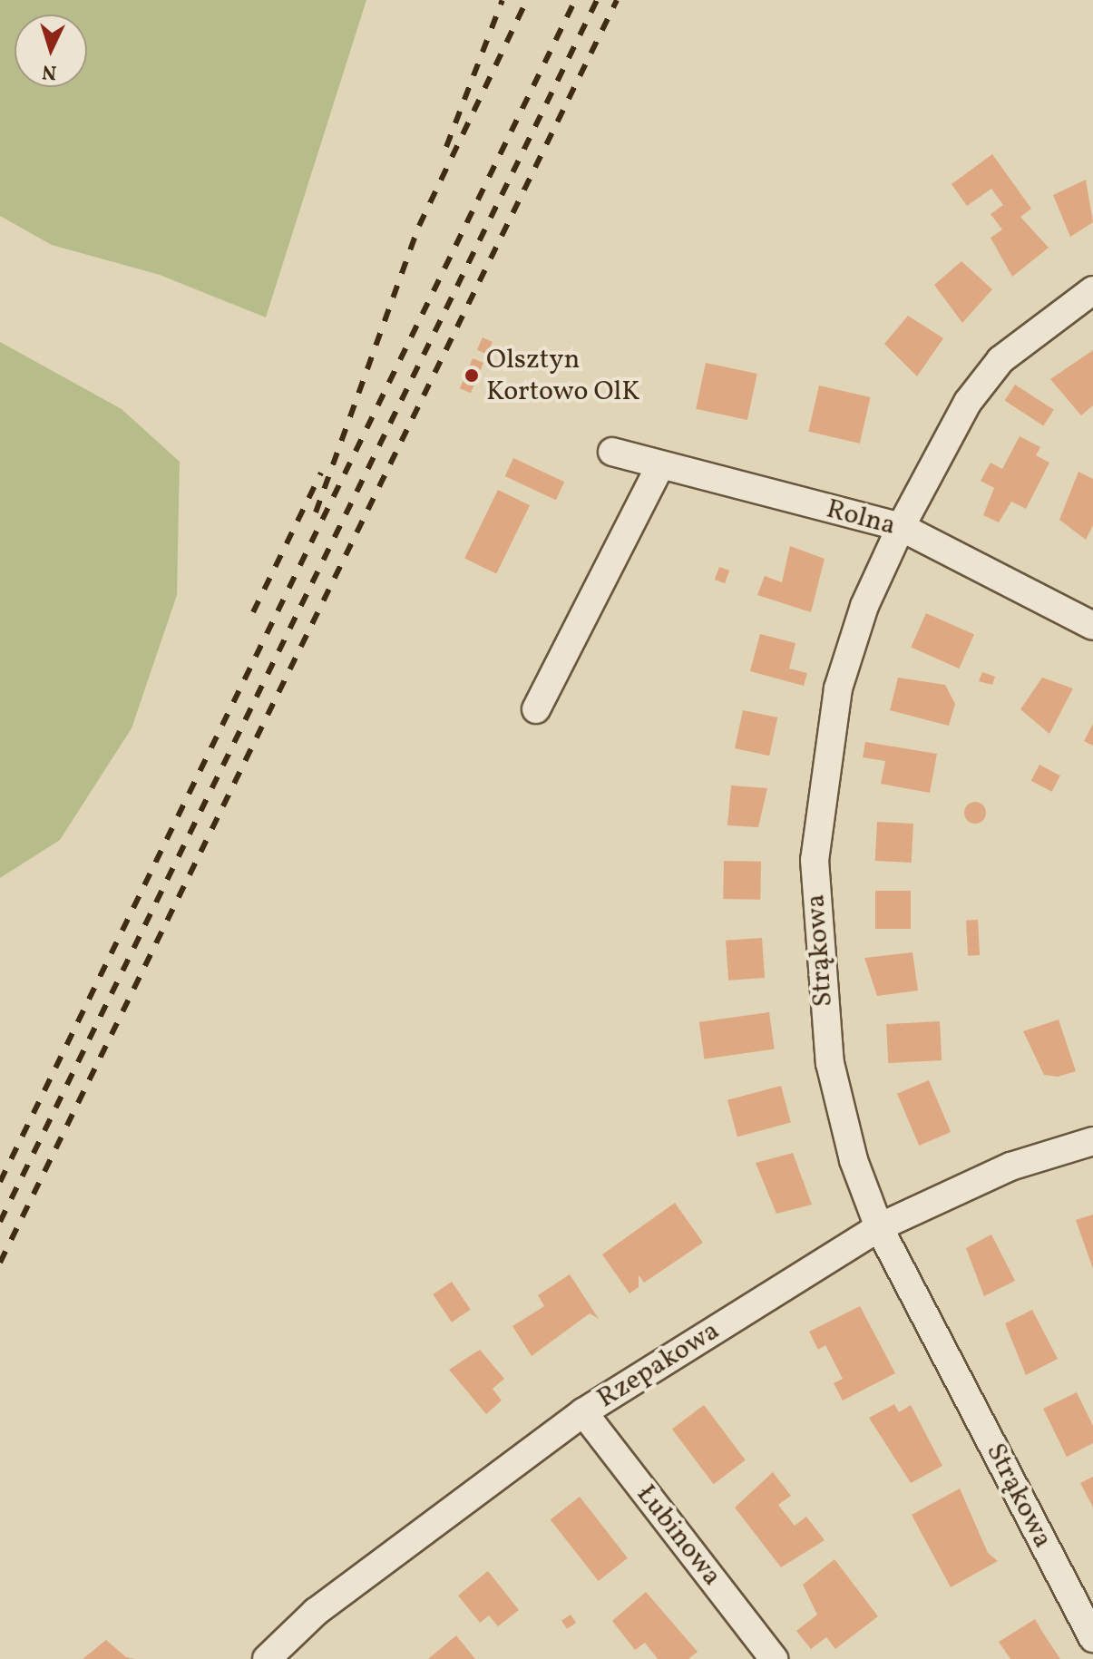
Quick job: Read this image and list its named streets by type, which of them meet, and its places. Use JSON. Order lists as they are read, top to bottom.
{
  "streets": {
    "street": [
      "Rolna",
      "Strąkowa",
      "Rzepakowa",
      "Łubinowa"
    ]
  },
  "crossings": [
    ["Rolna", "Strąkowa"],
    ["Strąkowa", "Rzepakowa"],
    ["Rzepakowa", "Łubinowa"]
  ],
  "places": ["Olsztyn Kortowo OlK"],
  "north": "bottom"
}
